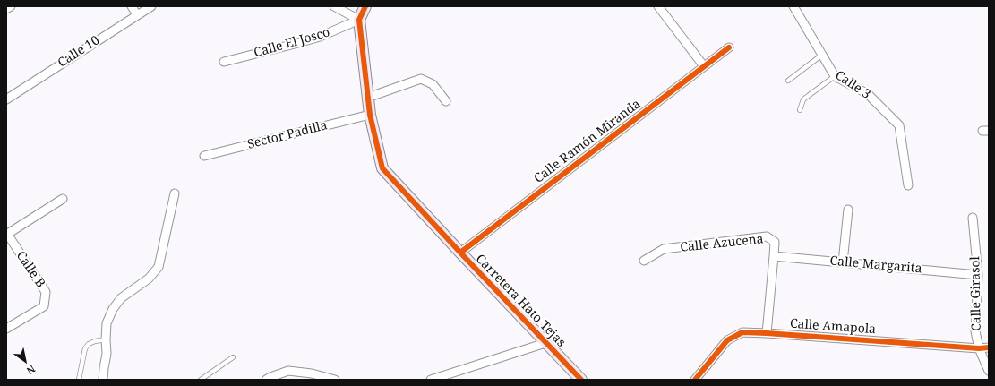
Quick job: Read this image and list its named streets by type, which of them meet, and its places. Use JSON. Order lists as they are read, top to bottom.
{
  "streets": {
    "street": [
      "Calle El Josco",
      "Calle 10",
      "Calle 3",
      "Sector Padilla",
      "Calle Ramón Miranda",
      "Calle Azucena",
      "Calle Margarita",
      "Calle B",
      "Calle Girasol",
      "Carretera Hato Tejas",
      "Calle Amapola"
    ]
  },
  "crossings": [
    ["Calle El Josco", "Carretera Hato Tejas"],
    ["Sector Padilla", "Carretera Hato Tejas"],
    ["Calle Ramón Miranda", "Carretera Hato Tejas"],
    ["Calle Azucena", "Calle Margarita"],
    ["Calle Azucena", "Calle Amapola"],
    ["Calle Margarita", "Calle Girasol"],
    ["Calle Girasol", "Calle Amapola"]
  ],
  "north": "bottom right"
}
